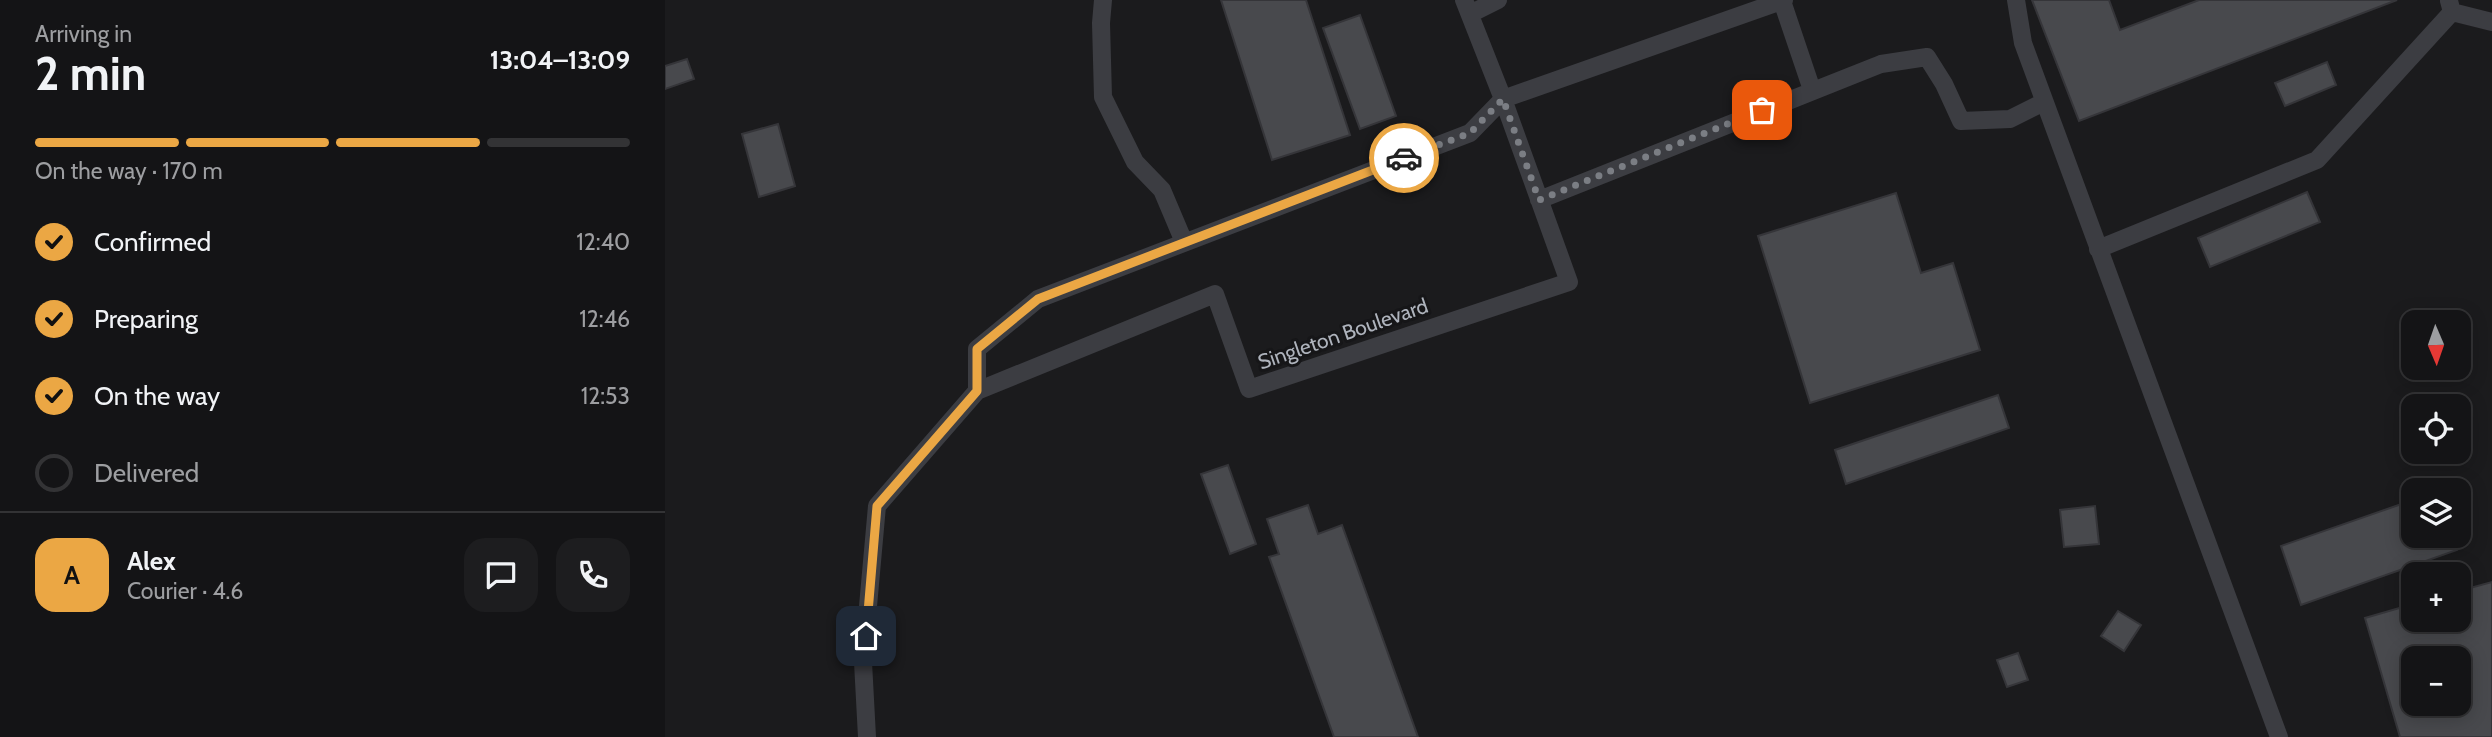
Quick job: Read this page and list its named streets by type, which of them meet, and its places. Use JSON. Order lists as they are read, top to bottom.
{
  "streets": {
    "lane": ["Singleton Boulevard"]
  },
  "north": "bottom",
  "page": {
    "heading": ["2 min", "Arriving in", "13:04–13:09"],
    "panel": ["Alex", "Courier · 4.6"],
    "bar": "On the way · 170 m",
    "list": [
      ["Confirmed", "12:40"],
      ["Preparing", "12:46"],
      ["On the way", "12:53"],
      "Delivered"
    ],
    "map_buttons": ["+", "−"],
    "round": "A"
  }
}
